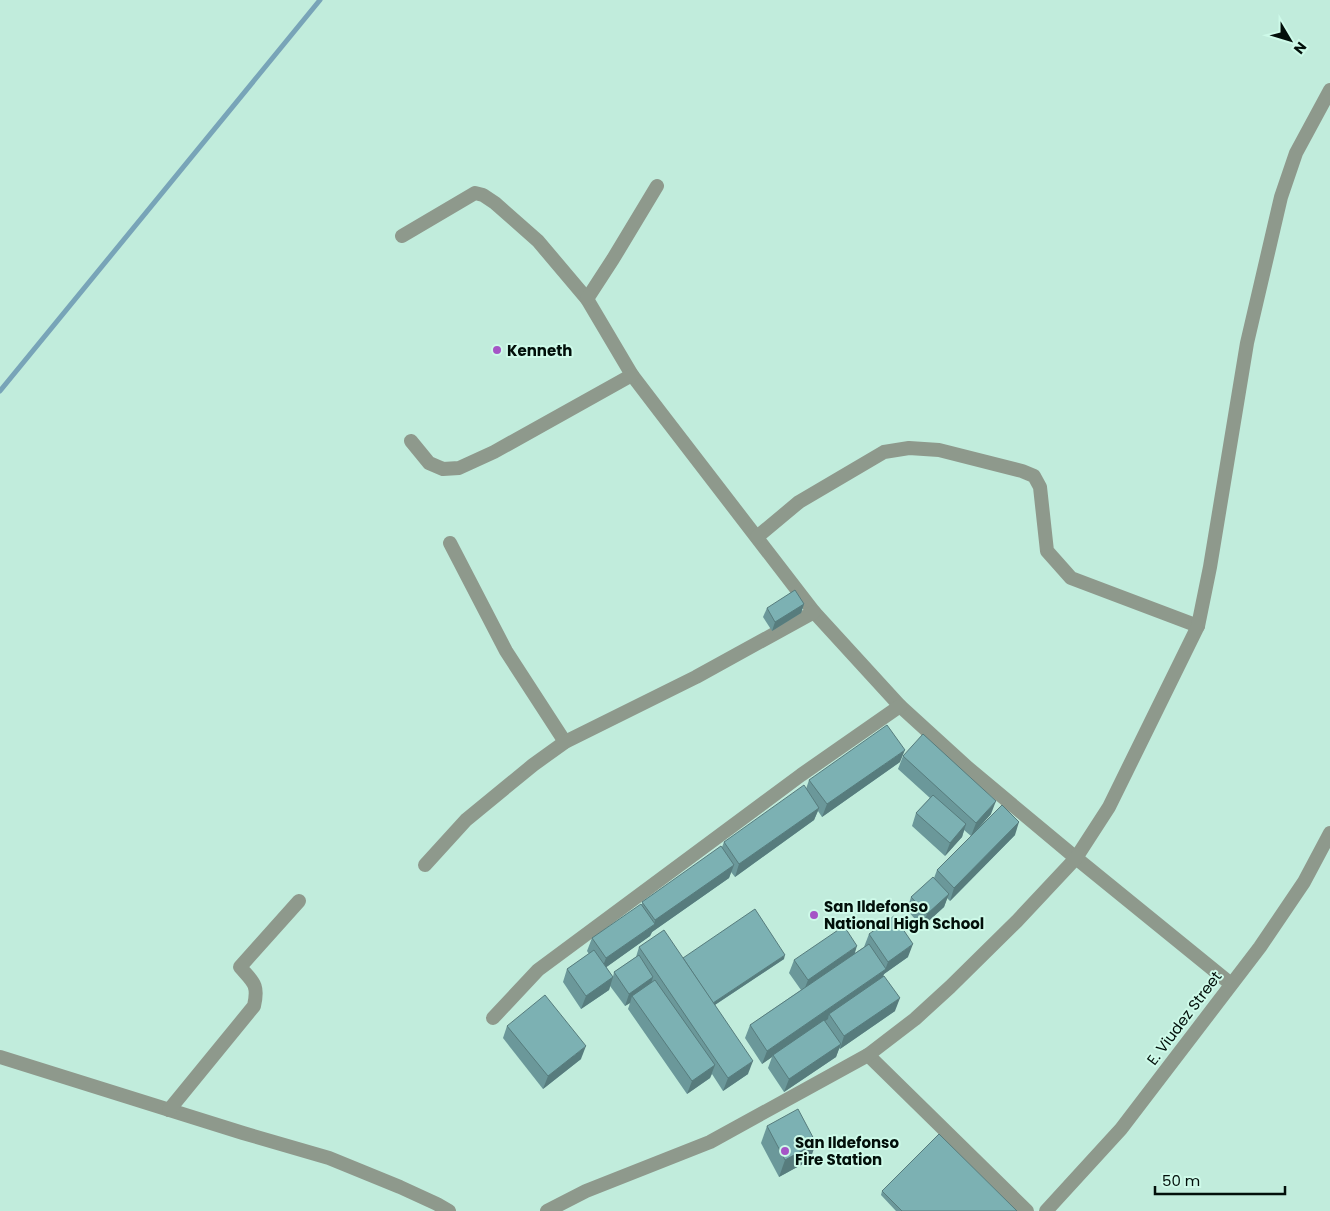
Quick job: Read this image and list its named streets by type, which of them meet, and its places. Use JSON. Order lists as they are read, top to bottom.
{
  "streets": {
    "street": ["E. Viudez Street"]
  },
  "places": ["Kenneth", "San Ildefonso National High School", "San Ildefonso Fire Station"],
  "scale_bar": "50 m",
  "north": "bottom right"
}
